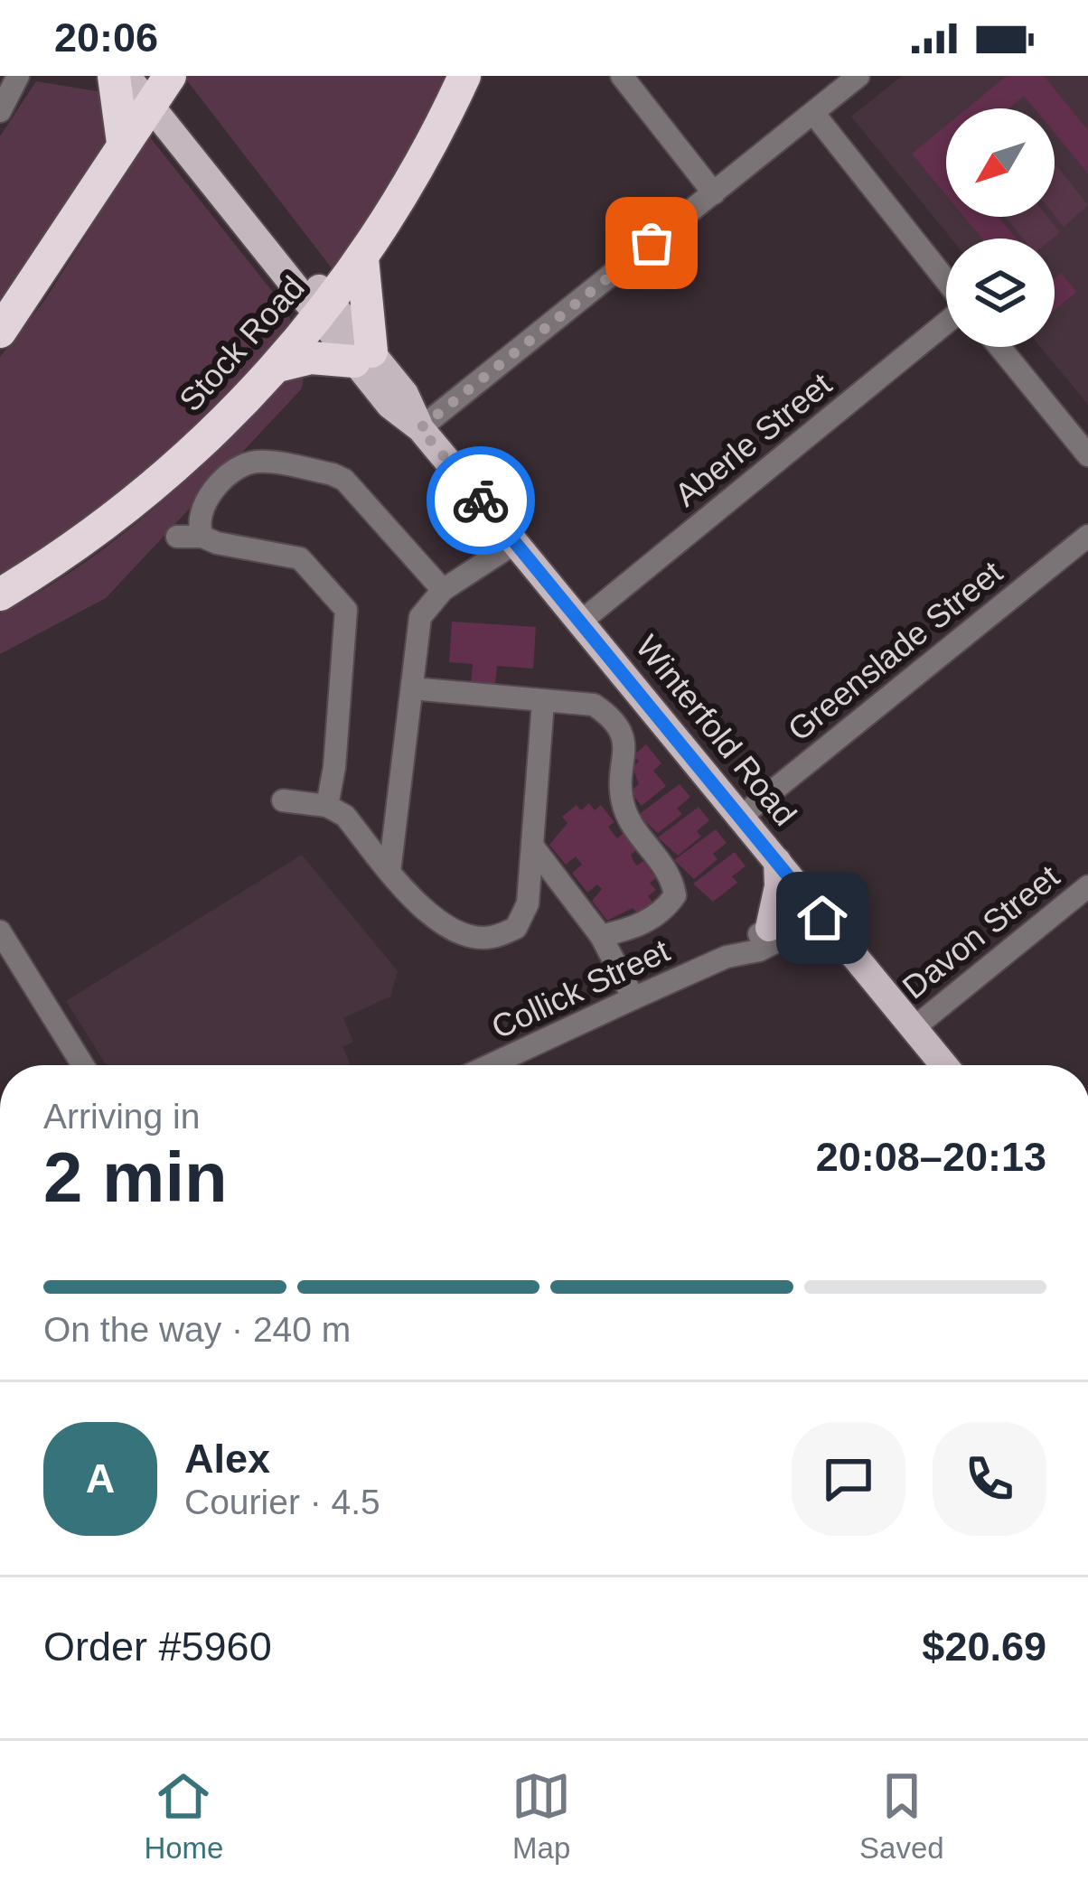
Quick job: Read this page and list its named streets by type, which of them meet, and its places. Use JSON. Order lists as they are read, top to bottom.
{
  "streets": {
    "highway": ["Stock Road"],
    "main road": ["Winterfold Road"],
    "street": [
      "Aberle Street",
      "Greenslade Street",
      "Davon Street",
      "Collick Street"
    ]
  },
  "crossings": [
    ["Stock Road", "Winterfold Road"],
    ["Aberle Street", "Winterfold Road"],
    ["Greenslade Street", "Winterfold Road"],
    ["Winterfold Road", "Davon Street"],
    ["Winterfold Road", "Collick Street"]
  ],
  "north": "bottom left",
  "page": {
    "status": "20:06",
    "heading": ["2 min", "Arriving in", "20:08–20:13"],
    "panel": [
      "Alex",
      "Courier · 4.5",
      "Order #5960",
      "$20.69"
    ],
    "bar": "On the way · 240 m",
    "round": "A",
    "tabs": ["Home", "Map", "Saved"]
  }
}
